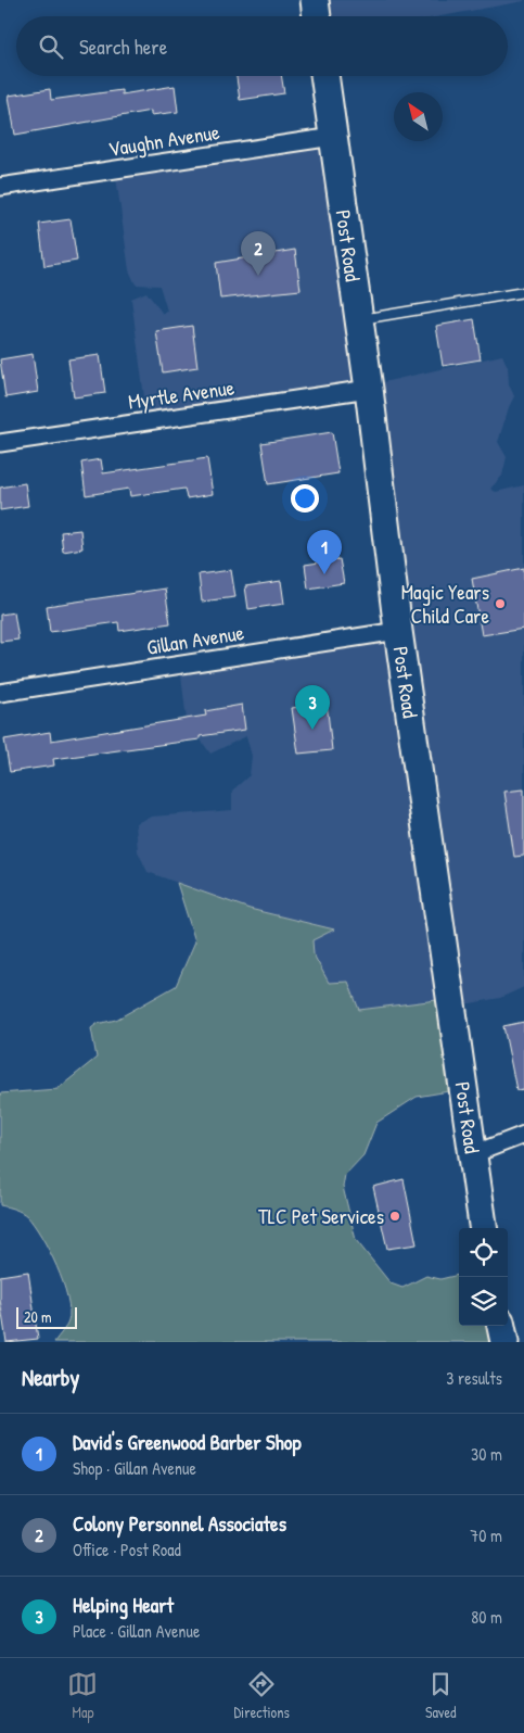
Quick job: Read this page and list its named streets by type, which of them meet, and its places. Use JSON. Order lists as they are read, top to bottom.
{
  "streets": {
    "main road": ["Post Road"],
    "street": ["Vaughn Avenue", "Myrtle Avenue", "Gillan Avenue"]
  },
  "crossings": [
    ["Vaughn Avenue", "Post Road"],
    ["Post Road", "Myrtle Avenue"],
    ["Post Road", "Gillan Avenue"]
  ],
  "places": ["Magic Years Child Care", "TLC Pet Services"],
  "scale_bar": "20 m",
  "north": "top left",
  "page": {
    "search": "Search here",
    "pins": ["2", "1", "3"],
    "scale": "20 m",
    "heading": ["Nearby", "3 results"],
    "list": [
      {
        "mark": "1",
        "name": "David's Greenwood Barber Shop",
        "note": "Shop · Gillan Avenue",
        "value": "30 m"
      },
      {
        "mark": "2",
        "name": "Colony Personnel Associates",
        "note": "Office · Post Road",
        "value": "70 m"
      },
      {
        "mark": "3",
        "name": "Helping Heart",
        "note": "Place · Gillan Avenue",
        "value": "80 m"
      }
    ],
    "nav": ["Map", "Directions", "Saved"]
  }
}
